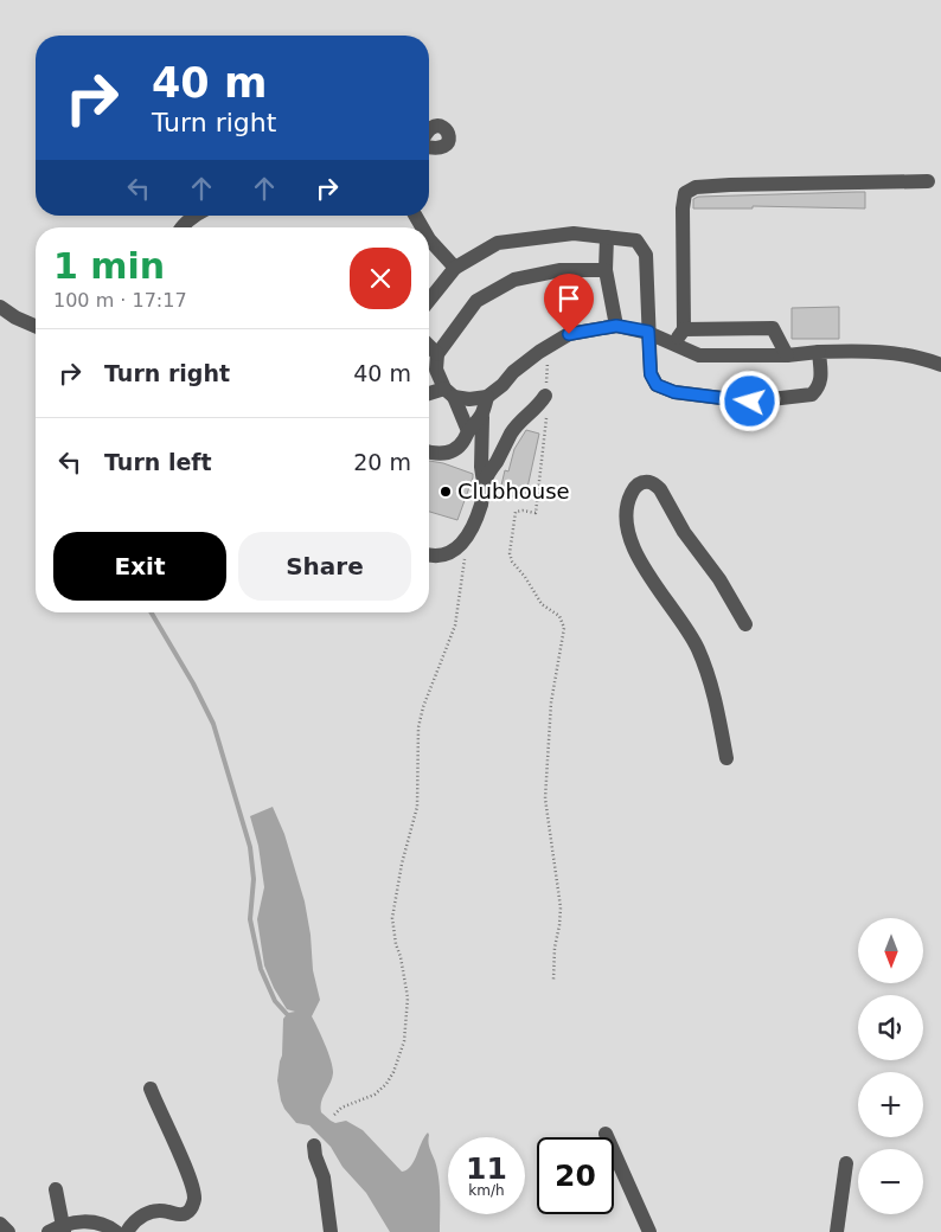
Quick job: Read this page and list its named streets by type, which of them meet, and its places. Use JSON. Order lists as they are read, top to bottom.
{
  "places": ["Clubhouse"],
  "north": "bottom",
  "page": {
    "turn": ["40 m", "Turn right"],
    "heading": ["1 min", "100 m · 17:17"],
    "list": [
      {
        "name": "Turn right",
        "value": "40 m"
      },
      {
        "name": "Turn left",
        "value": "20 m"
      }
    ],
    "buttons": ["Exit", "Share"],
    "map_buttons": ["+", "−"],
    "speed": "11 km/h",
    "limit": "20"
  }
}
